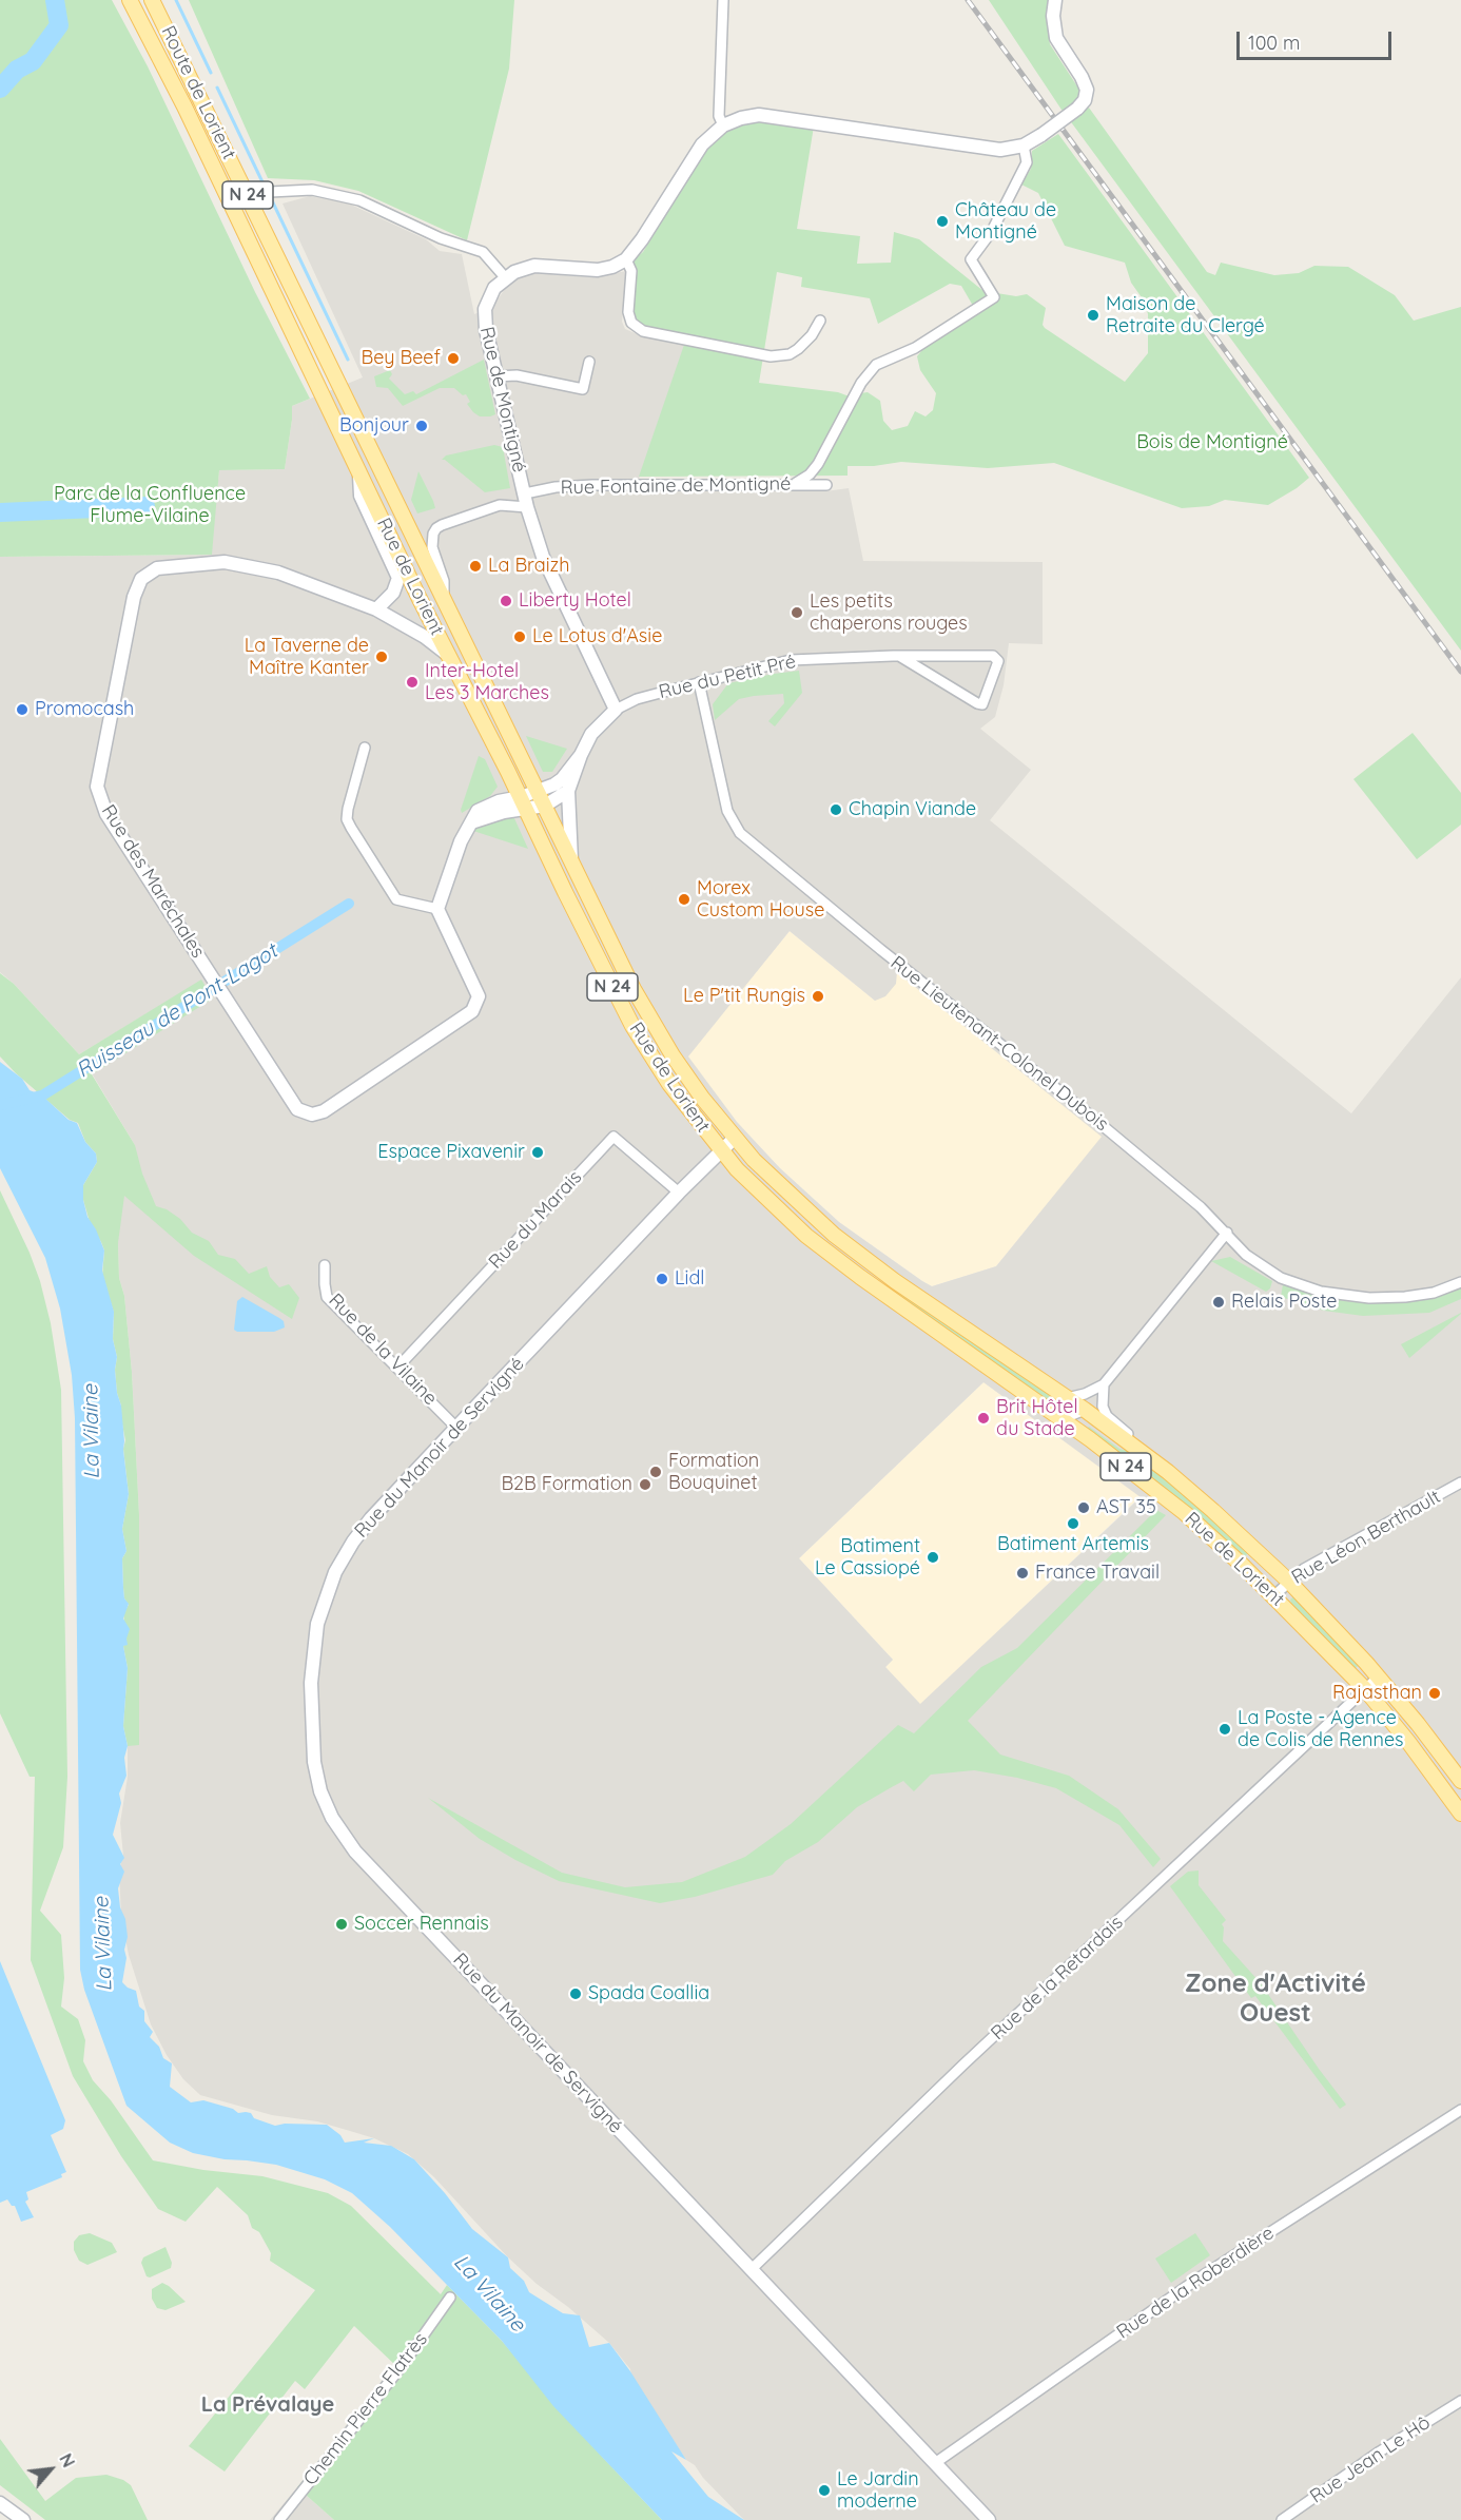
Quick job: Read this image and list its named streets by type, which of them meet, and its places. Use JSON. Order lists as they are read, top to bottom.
{
  "streets": {
    "main road": ["Route de Lorient", "N 24", "Rue de Lorient"],
    "street": [
      "Rue de Montigné",
      "Rue Fontaine de Montigné",
      "Rue du Petit Pré",
      "Rue des Maréchales",
      "Rue Lieutenant-Colonel Dubois",
      "Rue du Marais",
      "Rue de la Vilaine",
      "Rue du Manoir de Servigné",
      "Rue Léon Berthault",
      "Rue de la Retardais",
      "Rue de la Roberdière",
      "Chemin Pierre Flatrès",
      "Rue Jean Le Hô"
    ]
  },
  "crossings": [
    ["Route de Lorient", "Rue de Lorient"],
    ["Rue de Montigné", "Rue Fontaine de Montigné"],
    ["Rue de Montigné", "Rue du Petit Pré"],
    ["Rue Fontaine de Montigné", "Rue de Lorient"],
    ["Rue de Lorient", "Rue du Petit Pré"],
    ["Rue de Lorient", "Rue des Maréchales"],
    ["Rue de Lorient", "Rue du Manoir de Servigné"],
    ["Rue de Lorient", "Rue Léon Berthault"],
    ["Rue de Lorient", "Rue de la Retardais"],
    ["Rue du Petit Pré", "Rue Lieutenant-Colonel Dubois"],
    ["Rue du Marais", "Rue de la Vilaine"],
    ["Rue du Marais", "Rue du Manoir de Servigné"],
    ["Rue de la Vilaine", "Rue du Manoir de Servigné"],
    ["Rue du Manoir de Servigné", "Rue de la Retardais"],
    ["Rue du Manoir de Servigné", "Rue de la Roberdière"]
  ],
  "districts": ["Zone d'Activité Ouest", "La Prévalaye"],
  "water": ["Ruisseau de Pont-Lagot", "La Vilaine"],
  "parks": ["Bois de Montigné", "Parc de la Confluence Flume-Vilaine"],
  "places": [
    "Château de Montigné",
    "Maison de Retraite du Clergé",
    "Bey Beef",
    "Bonjour",
    "La Braizh",
    "Liberty Hotel",
    "Les petits chaperons rouges",
    "Le Lotus d'Asie",
    "La Taverne de Maître Kanter",
    "Inter-Hotel Les 3 Marches",
    "Promocash",
    "Chapin Viande",
    "Morex Custom House",
    "Le P'tit Rungis",
    "Espace Pixavenir",
    "Lidl",
    "Relais Poste",
    "Brit Hôtel du Stade",
    "Formation Bouquinet",
    "B2B Formation",
    "AST 35",
    "Batiment Artemis",
    "Batiment Le Cassiopé",
    "France Travail",
    "Rajasthan",
    "La Poste - Agence de Colis de Rennes",
    "Soccer Rennais",
    "Spada Coallia",
    "Le Jardin moderne"
  ],
  "scale_bar": "100 m",
  "north": "top right"
}
